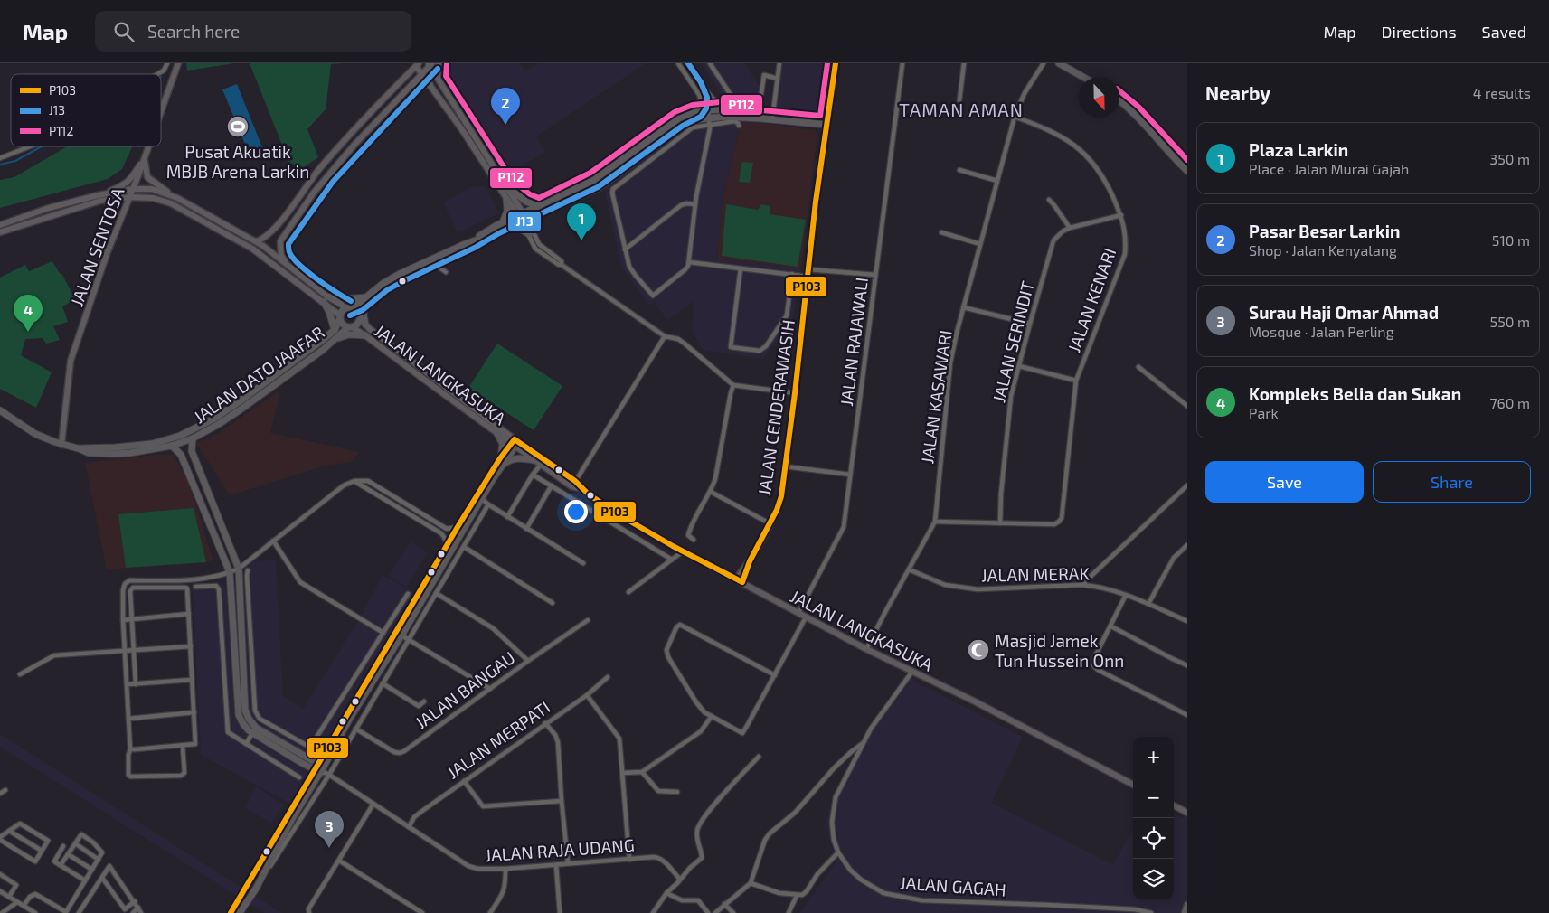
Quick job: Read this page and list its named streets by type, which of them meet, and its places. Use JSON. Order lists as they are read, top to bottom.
{
  "streets": {
    "main road": [
      "JALAN SENTOSA",
      "JALAN DATO JAAFAR",
      "JALAN LANGKASUKA",
      "JALAN CENDERAWASIH"
    ],
    "street": [
      "JALAN KENARI",
      "JALAN RAJAWALI",
      "JALAN SERINDIT",
      "JALAN KASAWARI",
      "JALAN MERAK",
      "JALAN BANGAU",
      "JALAN MERPATI",
      "JALAN RAJA UDANG",
      "JALAN GAGAH"
    ]
  },
  "crossings": [
    ["JALAN SENTOSA", "JALAN DATO JAAFAR"],
    ["JALAN KENARI", "JALAN SERINDIT"],
    ["JALAN KENARI", "JALAN KASAWARI"],
    ["JALAN RAJAWALI", "JALAN LANGKASUKA"],
    ["JALAN DATO JAAFAR", "JALAN LANGKASUKA"],
    ["JALAN LANGKASUKA", "JALAN KASAWARI"],
    ["JALAN LANGKASUKA", "JALAN CENDERAWASIH"],
    ["JALAN LANGKASUKA", "JALAN GAGAH"],
    ["JALAN KASAWARI", "JALAN MERAK"],
    ["JALAN MERPATI", "JALAN RAJA UDANG"]
  ],
  "districts": ["TAMAN AMAN"],
  "places": {
    "sports": ["Pusat Akuatik MBJB Arena Larkin"],
    "mosque": ["Masjid Jamek Tun Hussein Onn"]
  },
  "lines": ["transit line P103", "transit line J13", "transit line P112"],
  "legend": ["P103", "J13", "P112"],
  "north": "bottom",
  "page": {
    "header": "Map",
    "search": "Search here",
    "nav": ["Map", "Directions", "Saved"],
    "heading": ["Nearby", "4 results"],
    "pins": [
      "2",
      "1",
      "4",
      "3"
    ],
    "list": [
      {
        "mark": "1",
        "name": "Plaza Larkin",
        "note": "Place · Jalan Murai Gajah",
        "value": "350 m"
      },
      {
        "mark": "2",
        "name": "Pasar Besar Larkin",
        "note": "Shop · Jalan Kenyalang",
        "value": "510 m"
      },
      {
        "mark": "3",
        "name": "Surau Haji Omar Ahmad",
        "note": "Mosque · Jalan Perling",
        "value": "550 m"
      },
      {
        "mark": "4",
        "name": "Kompleks Belia dan Sukan",
        "note": "Park",
        "value": "760 m"
      }
    ],
    "buttons": ["Save", "Share"],
    "map_buttons": ["+", "−"]
  }
}
